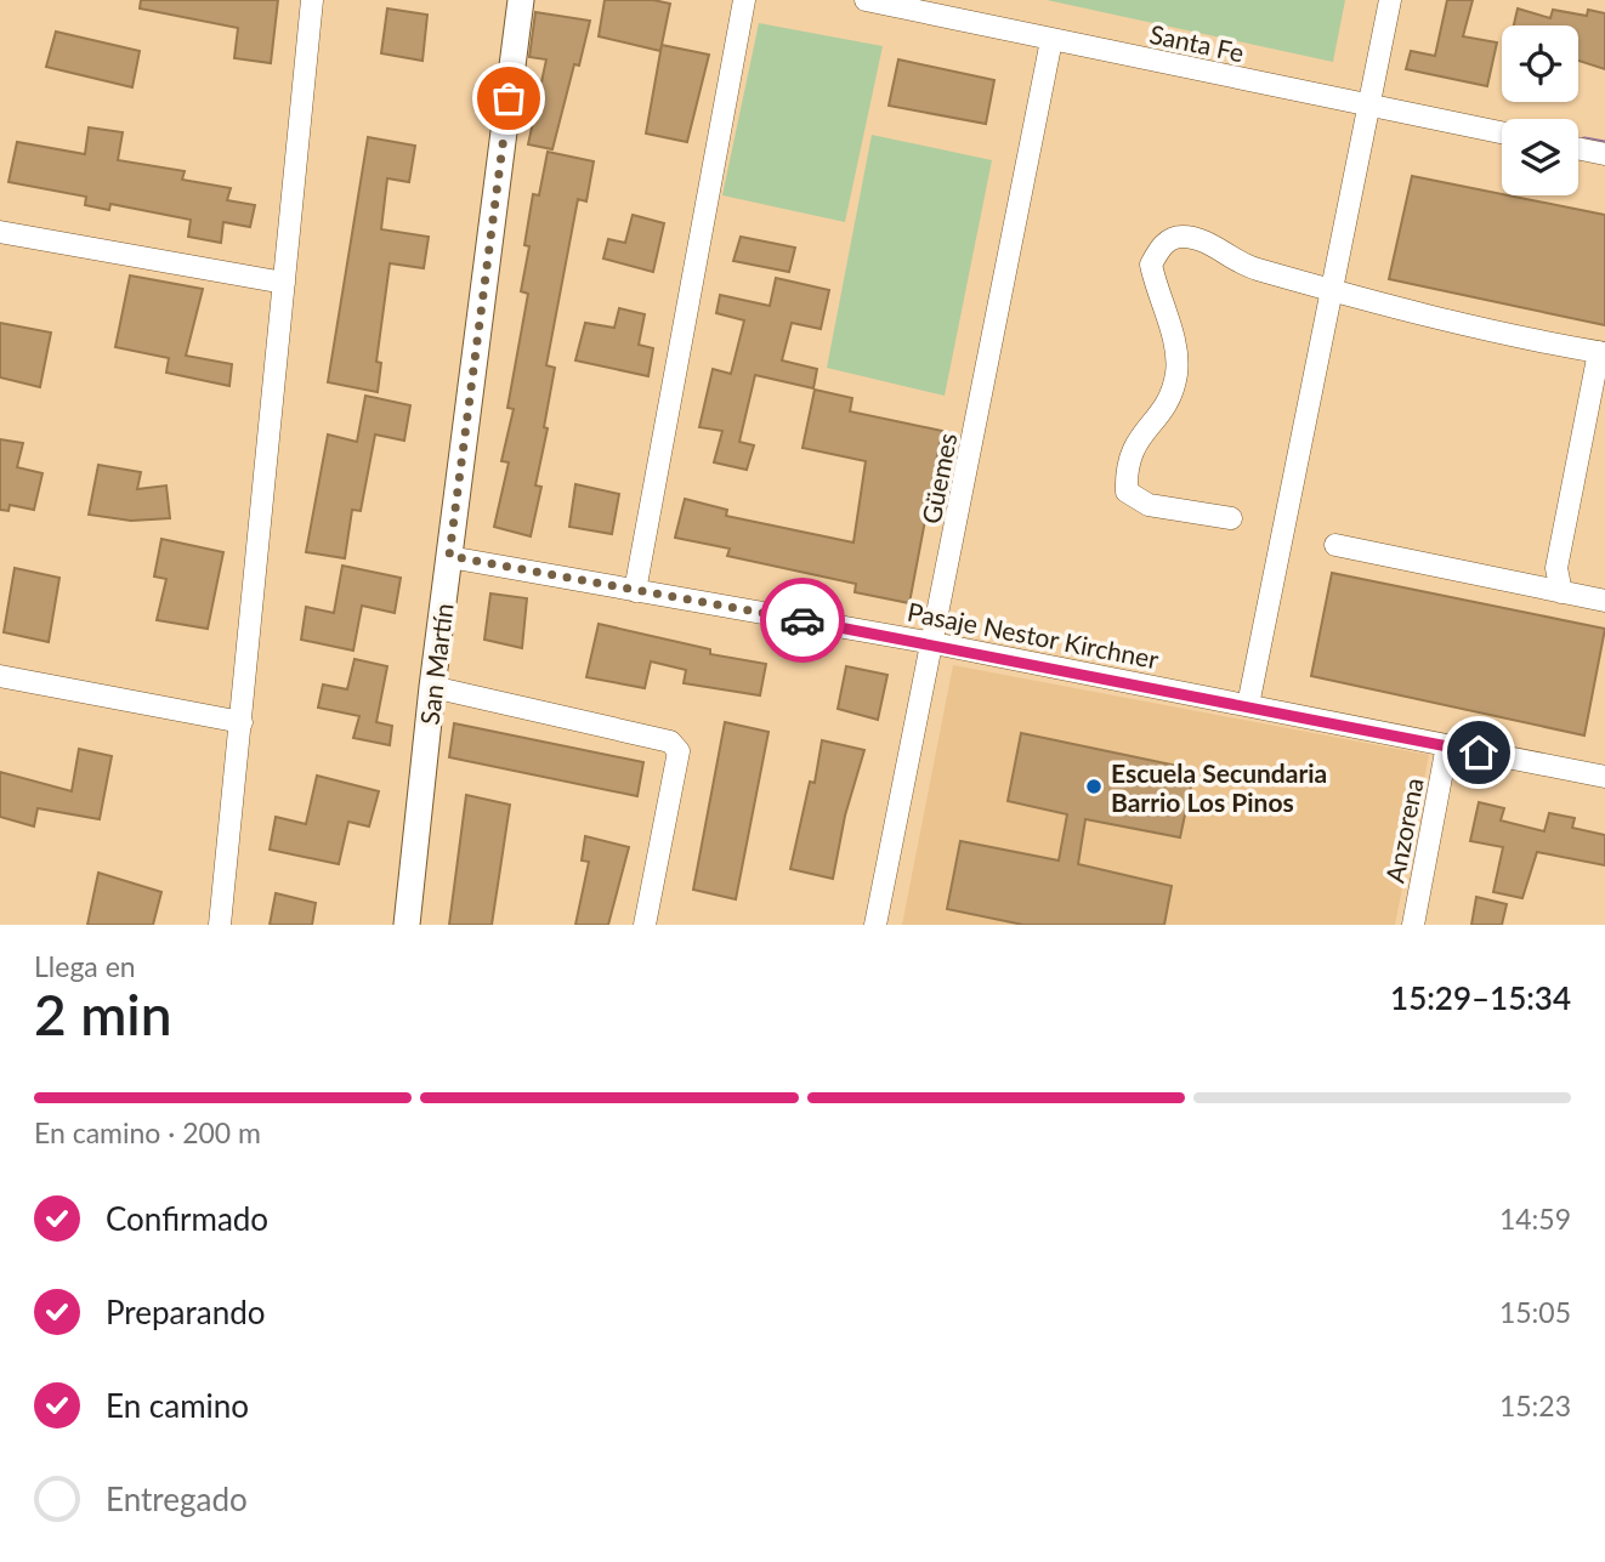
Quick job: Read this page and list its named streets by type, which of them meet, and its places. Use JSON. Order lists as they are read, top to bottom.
{
  "streets": {
    "street": [
      "Santa Fe",
      "Güemes",
      "Pasaje Nestor Kirchner",
      "San Martín",
      "Anzorena"
    ]
  },
  "crossings": [
    ["Santa Fe", "Güemes"],
    ["Güemes", "Pasaje Nestor Kirchner"],
    ["Pasaje Nestor Kirchner", "San Martín"],
    ["Pasaje Nestor Kirchner", "Anzorena"]
  ],
  "places": ["Escuela Secundaria Barrio Los Pinos"],
  "page": {
    "heading": ["2 min", "Llega en", "15:29–15:34"],
    "bar": "En camino · 200 m",
    "list": [
      ["Confirmado", "14:59"],
      ["Preparando", "15:05"],
      ["En camino", "15:23"],
      "Entregado"
    ]
  }
}
